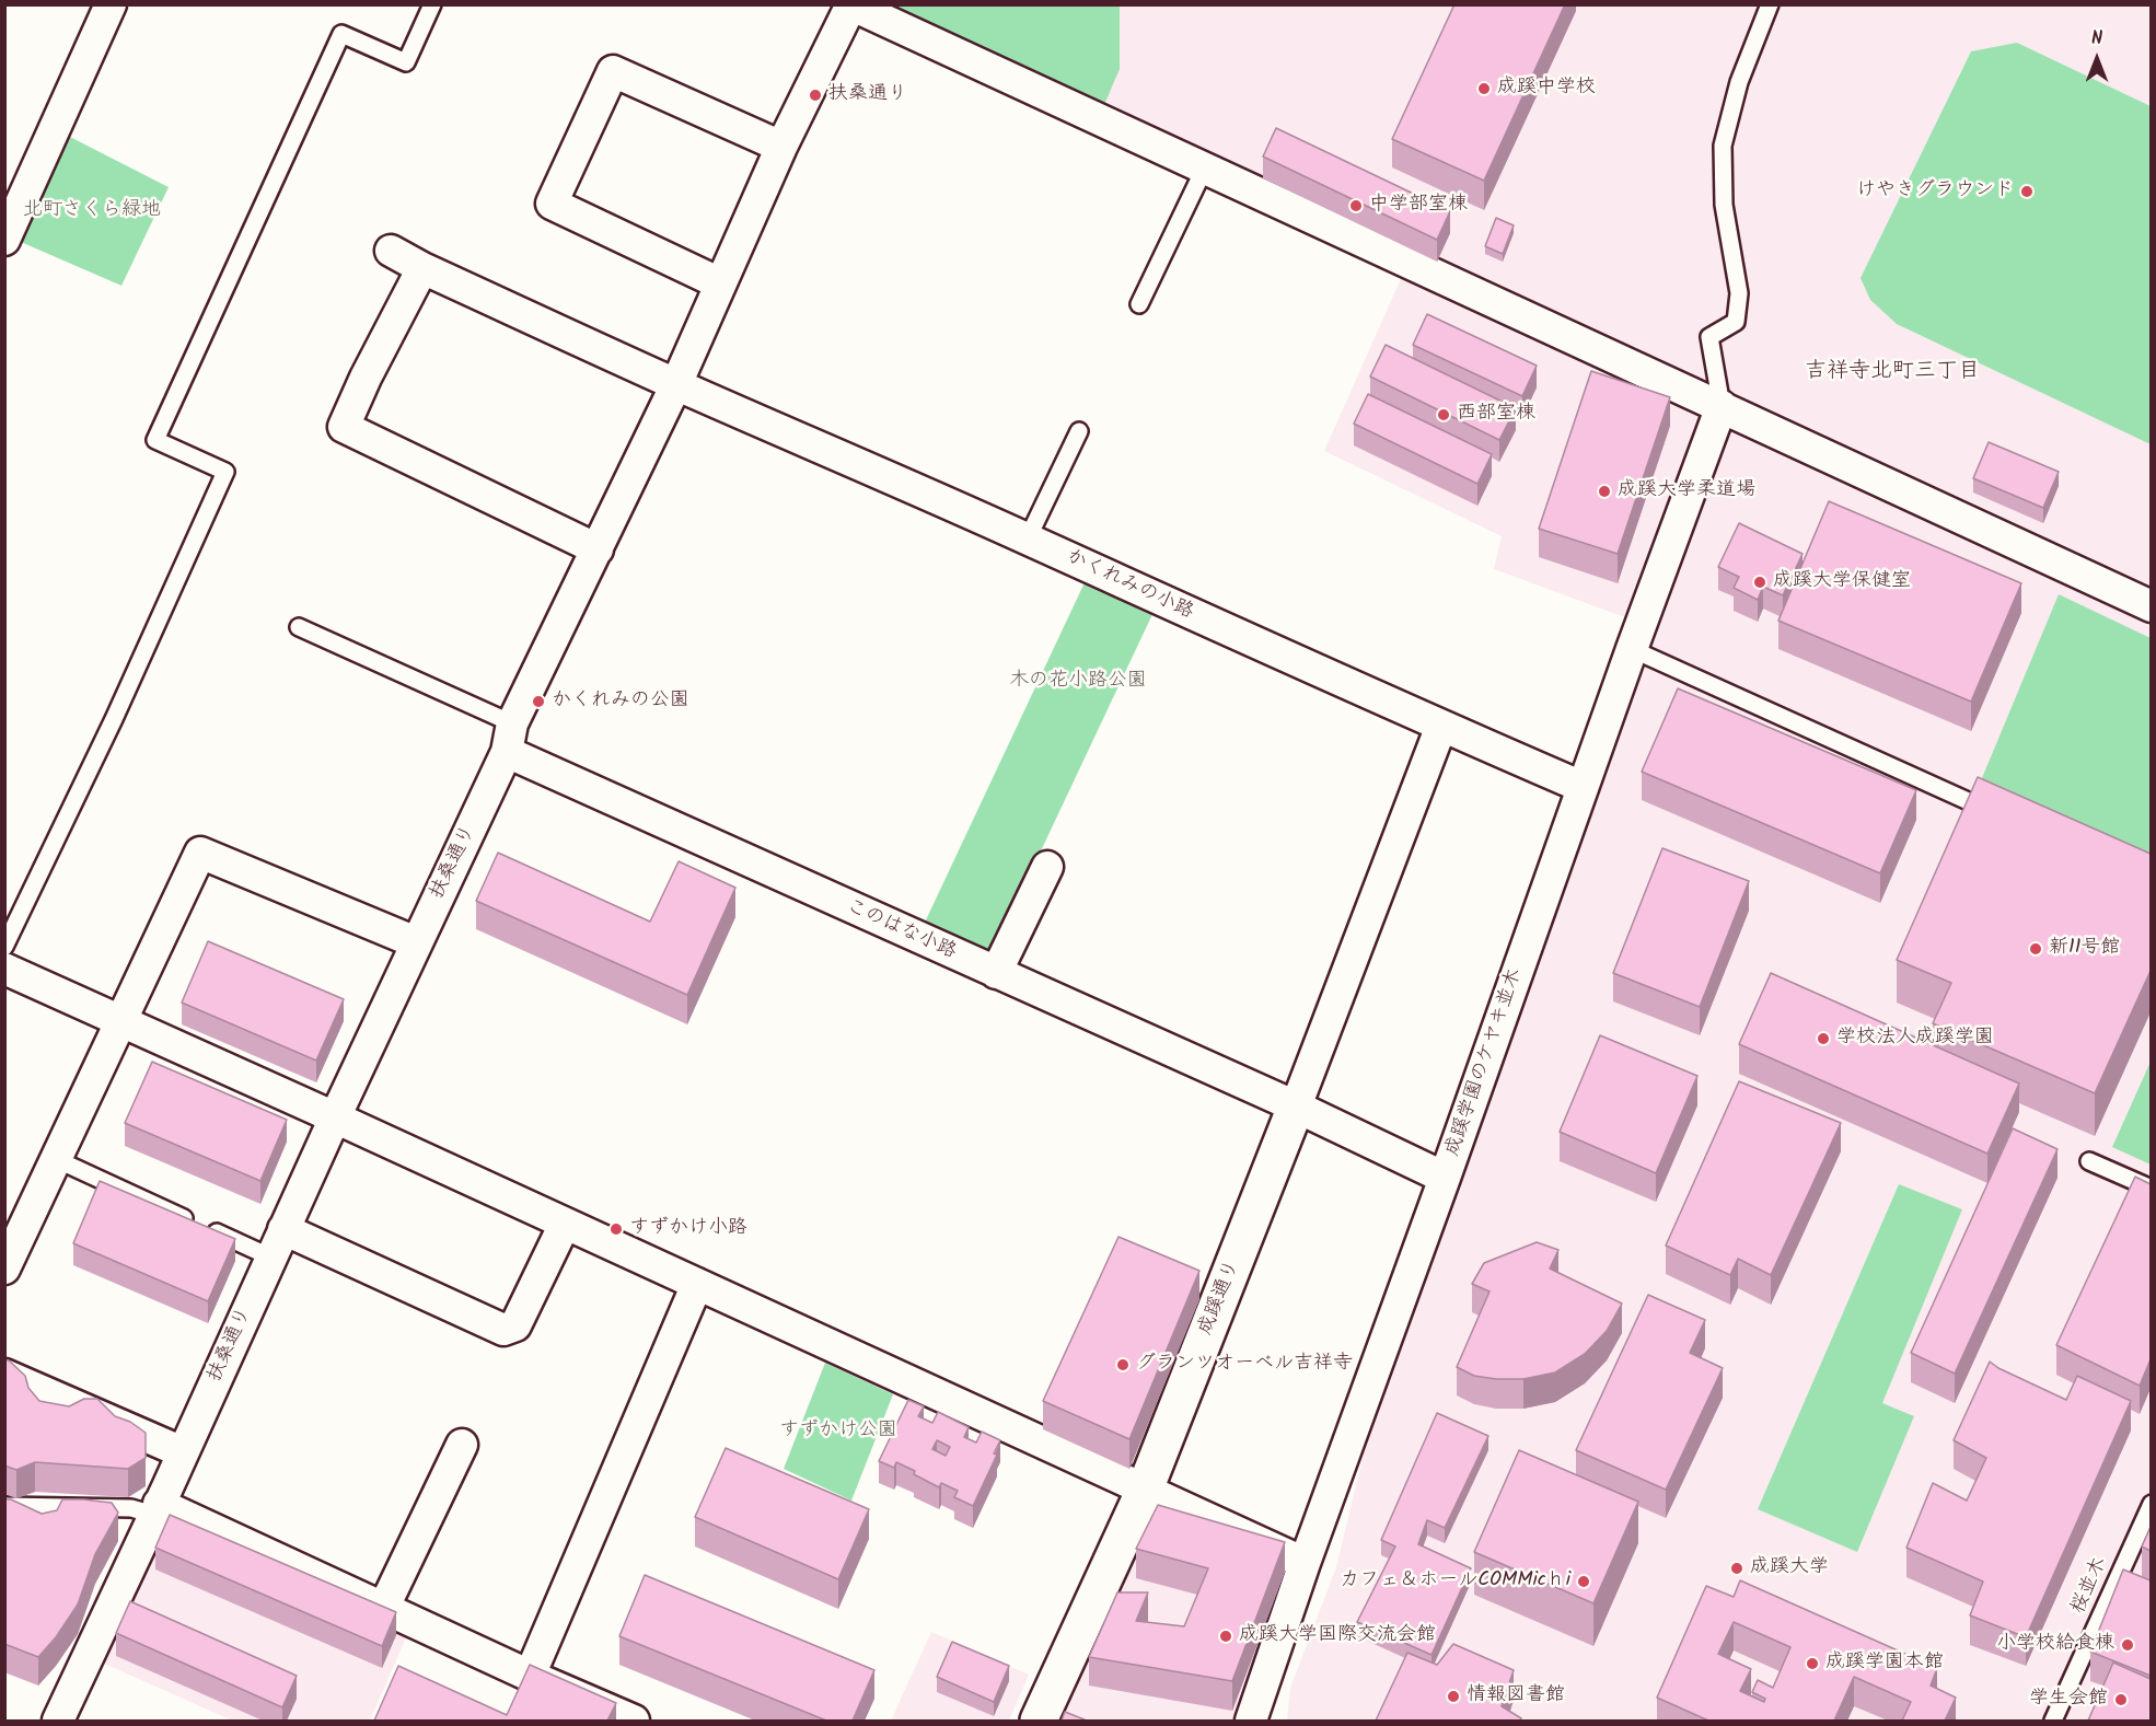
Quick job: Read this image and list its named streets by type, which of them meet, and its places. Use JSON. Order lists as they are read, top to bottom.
{
  "streets": {
    "street": [
      "かくれみの小路",
      "扶桑通り",
      "このはな小路",
      "成蹊学園のケヤキ並木",
      "成蹊通り"
    ],
    "lane": ["桜並木"]
  },
  "crossings": [
    ["かくれみの小路", "扶桑通り"],
    ["かくれみの小路", "成蹊学園のケヤキ並木"],
    ["扶桑通り", "このはな小路"],
    ["このはな小路", "成蹊学園のケヤキ並木"],
    ["このはな小路", "成蹊通り"]
  ],
  "districts": ["吉祥寺北町三丁目"],
  "parks": ["北町さくら緑地", "木の花小路公園", "すずかけ公園"],
  "places": [
    "成蹊中学校",
    "扶桑通り",
    "けやきグラウンド",
    "中学部室棟",
    "西部室棟",
    "成蹊大学柔道場",
    "成蹊大学保健室",
    "かくれみの公園",
    "新11号館",
    "学校法人成蹊学園",
    "すずかけ小路",
    "グランツオーベル吉祥寺",
    "成蹊大学",
    "カフェ＆ホールCOMMicｈi",
    "成蹊大学国際交流会館",
    "小学校給食棟",
    "成蹊学園本館",
    "情報図書館",
    "学生会館"
  ],
  "north": "top"
}
